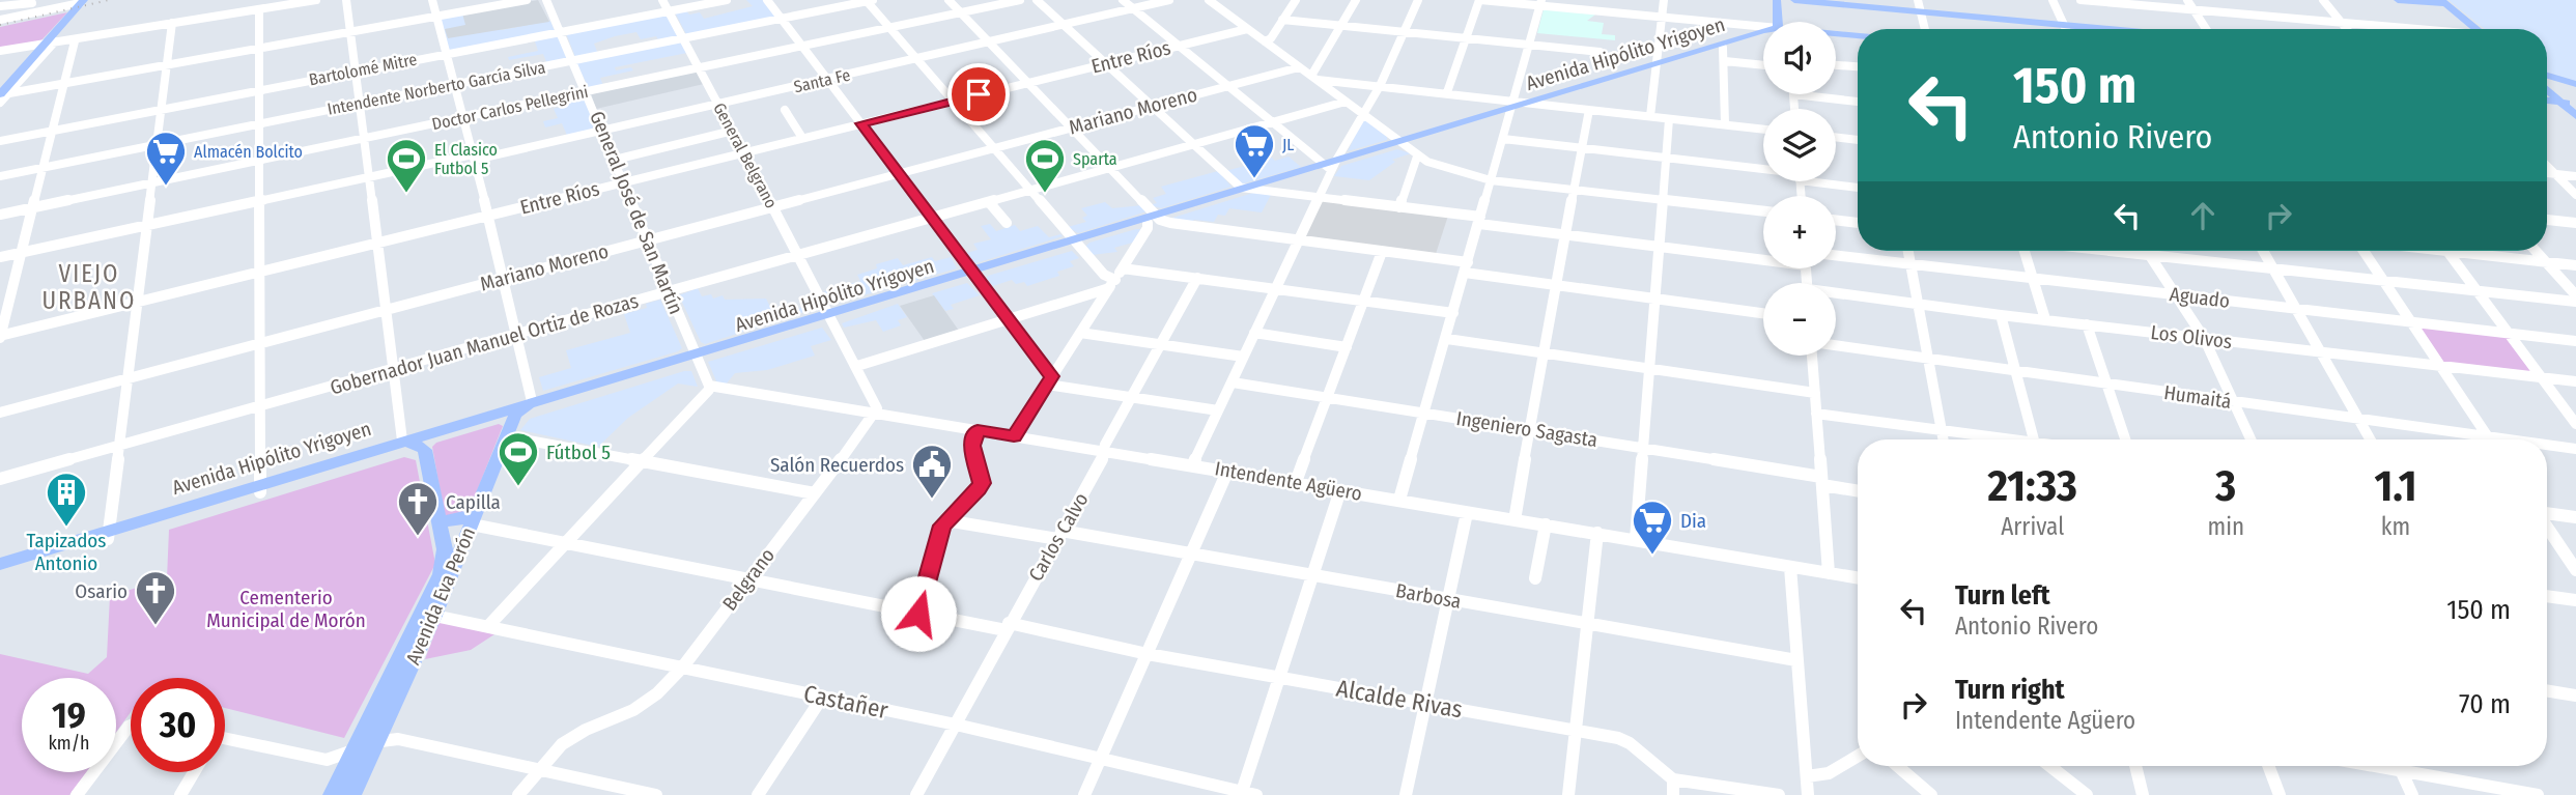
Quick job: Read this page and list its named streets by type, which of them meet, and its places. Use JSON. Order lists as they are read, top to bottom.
{
  "streets": {
    "main road": ["Avenida Hipólito Yrigoyen", "Avenida Eva Perón"],
    "street": [
      "Entre Ríos",
      "Bartolomé Mitre",
      "Santa Fe",
      "Intendente Norberto García Silva",
      "Doctor Carlos Pellegrini",
      "Mariano Moreno",
      "General Belgrano",
      "General José de San Martín",
      "Aguado",
      "Los Olivos",
      "Gobernador Juan Manuel Ortiz de Rozas",
      "Humaitá",
      "Ingeniero Sagasta",
      "Intendente Agüero",
      "Carlos Calvo",
      "Belgrano",
      "Barbosa",
      "Alcalde Rivas",
      "Castañer"
    ]
  },
  "crossings": [
    ["Avenida Hipólito Yrigoyen", "General Belgrano"],
    ["Avenida Hipólito Yrigoyen", "General José de San Martín"],
    ["Avenida Hipólito Yrigoyen", "Avenida Eva Perón"],
    ["Entre Ríos", "General Belgrano"],
    ["Entre Ríos", "General José de San Martín"],
    ["Bartolomé Mitre", "General Belgrano"],
    ["Bartolomé Mitre", "General José de San Martín"],
    ["Santa Fe", "General Belgrano"],
    ["Santa Fe", "General José de San Martín"],
    ["Intendente Norberto García Silva", "General Belgrano"],
    ["Intendente Norberto García Silva", "General José de San Martín"],
    ["Doctor Carlos Pellegrini", "General Belgrano"],
    ["Doctor Carlos Pellegrini", "General José de San Martín"],
    ["Mariano Moreno", "General Belgrano"],
    ["Mariano Moreno", "General José de San Martín"],
    ["General Belgrano", "Gobernador Juan Manuel Ortiz de Rozas"],
    ["General José de San Martín", "Gobernador Juan Manuel Ortiz de Rozas"],
    ["General José de San Martín", "Intendente Agüero"],
    ["Intendente Agüero", "Carlos Calvo"],
    ["Intendente Agüero", "Belgrano"],
    ["Carlos Calvo", "Barbosa"],
    ["Carlos Calvo", "Alcalde Rivas"],
    ["Carlos Calvo", "Castañer"],
    ["Belgrano", "Alcalde Rivas"],
    ["Belgrano", "Castañer"],
    ["Avenida Eva Perón", "Alcalde Rivas"],
    ["Avenida Eva Perón", "Castañer"]
  ],
  "districts": ["VIEJO URBANO"],
  "parks": ["Cementerio Municipal de Morón"],
  "places": {
    "supermarket": ["JL", "Almacén Bolcito", "Dia"],
    "sports": ["El Clasico Futbol 5", "Sparta", "Fútbol 5"],
    "public building": ["Salón Recuerdos"],
    "building": ["Tapizados Antonio"],
    "church": ["Capilla", "Osario"]
  },
  "page": {
    "map_buttons": ["+", "−"],
    "turn": ["150 m", "Antonio Rivero"],
    "eta": [
      "21:33",
      "Arrival",
      "3",
      "min",
      "1.1",
      "km"
    ],
    "list": [
      {
        "name": "Turn left",
        "note": "Antonio Rivero",
        "value": "150 m"
      },
      {
        "name": "Turn right",
        "note": "Intendente Agüero",
        "value": "70 m"
      }
    ],
    "speed": "19 km/h",
    "limit": "30"
  }
}
